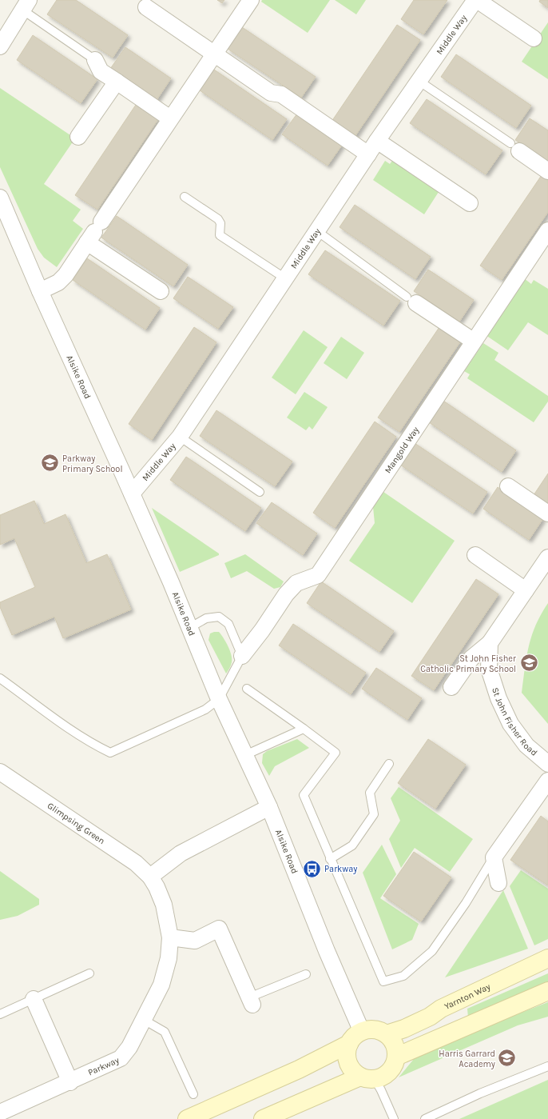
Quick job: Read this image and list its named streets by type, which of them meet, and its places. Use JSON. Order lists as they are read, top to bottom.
{
  "streets": {
    "street": [
      "Middle Way",
      "Alsike Road",
      "Mangold Way",
      "St John Fisher Road",
      "Glimpsing Green",
      "Yarnton Way",
      "Parkway"
    ]
  },
  "crossings": [
    ["Middle Way", "Alsike Road"],
    ["Alsike Road", "Yarnton Way"],
    ["Glimpsing Green", "Parkway"]
  ],
  "places": {
    "school or university": ["Parkway Primary School", "St John Fisher Catholic Primary School", "Harris Garrard Academy"],
    "bus stop": ["Parkway"]
  }
}
